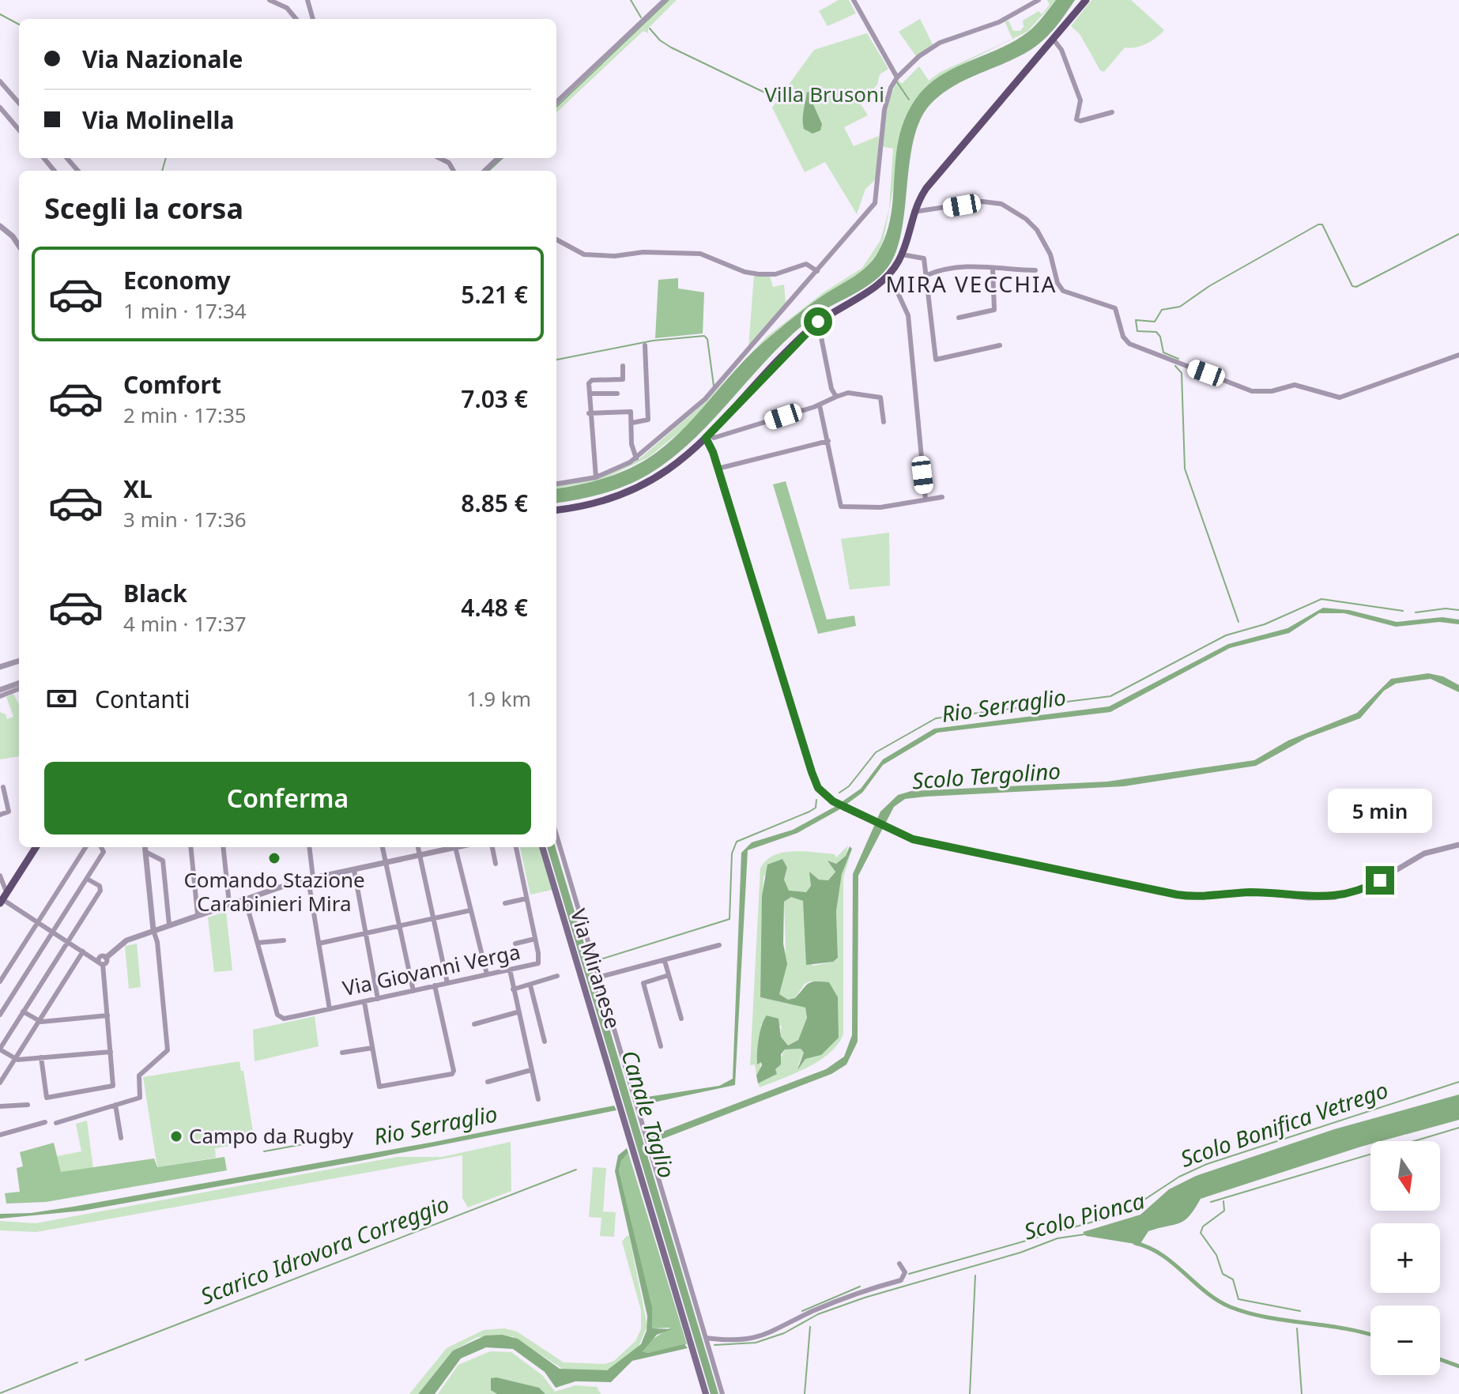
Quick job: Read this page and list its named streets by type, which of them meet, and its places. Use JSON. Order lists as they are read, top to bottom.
{
  "streets": {
    "main road": ["Via Miranese"],
    "street": ["Via Giovanni Verga"]
  },
  "districts": ["MIRA VECCHIA"],
  "water": [
    "Rio Serraglio",
    "Scolo Tergolino",
    "Canale Taglio",
    "Scolo Bonifica Vetrego",
    "Scolo Pionca",
    "Scarico Idrovora Correggio"
  ],
  "parks": ["Villa Brusoni"],
  "places": ["Comando Stazione Carabinieri Mira", "Campo da Rugby"],
  "north": "bottom",
  "page": {
    "banner": ["Via Nazionale", "Via Molinella"],
    "heading": "Scegli la corsa",
    "list": [
      {
        "name": "Economy",
        "note": "1 min · 17:34",
        "value": "5.21 €"
      },
      {
        "name": "Comfort",
        "note": "2 min · 17:35",
        "value": "7.03 €"
      },
      {
        "name": "XL",
        "note": "3 min · 17:36",
        "value": "8.85 €"
      },
      {
        "name": "Black",
        "note": "4 min · 17:37",
        "value": "4.48 €"
      }
    ],
    "pay": ["Contanti", "1.9 km"],
    "buttons": "Conferma",
    "bubble": "5 min",
    "map_buttons": ["+", "−"]
  }
}
